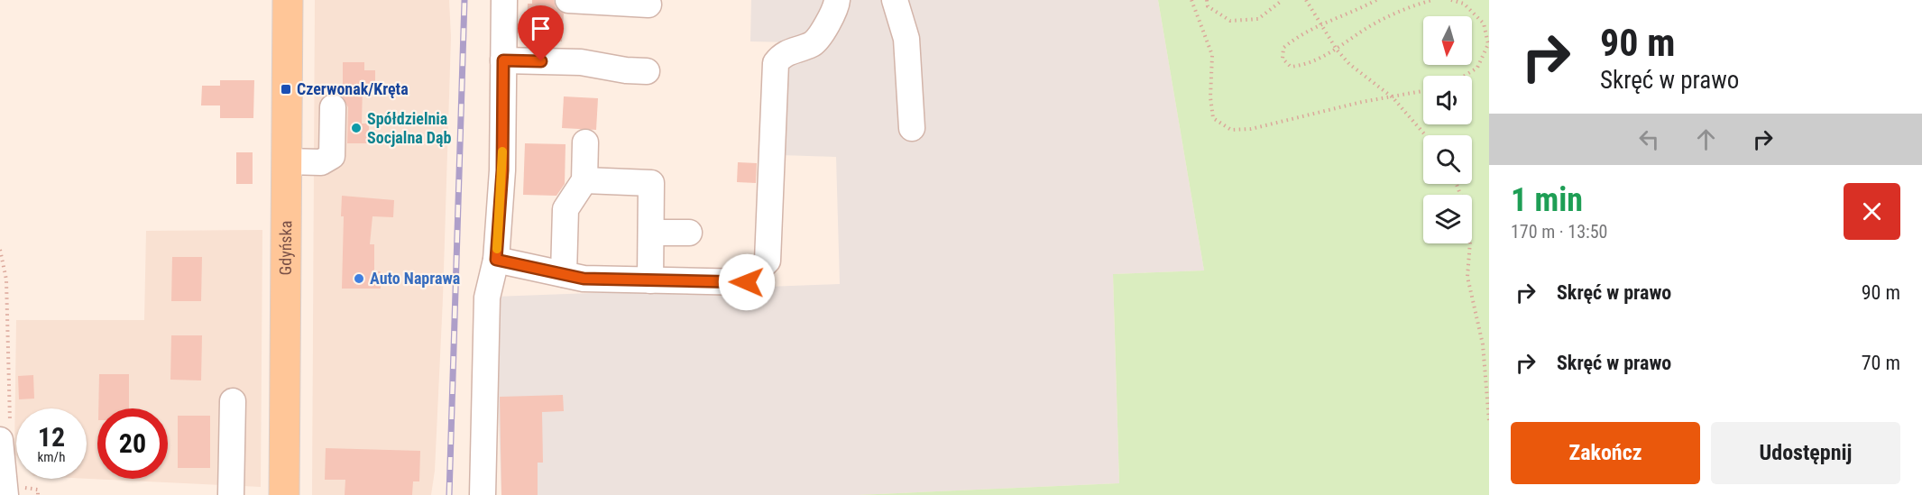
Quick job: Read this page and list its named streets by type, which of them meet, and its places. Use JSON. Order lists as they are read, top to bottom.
{
  "streets": {
    "main road": ["Gdyńska"]
  },
  "places": {
    "transit": ["Czerwonak/Kręta"],
    "other": ["Spółdzielnia Socjalna Dąb", "Auto Naprawa"]
  },
  "north": "bottom",
  "page": {
    "turn": ["90 m", "Skręć w prawo"],
    "heading": ["1 min", "170 m · 13:50"],
    "list": [
      {
        "name": "Skręć w prawo",
        "value": "90 m"
      },
      {
        "name": "Skręć w prawo",
        "value": "70 m"
      }
    ],
    "speed": "12 km/h",
    "limit": "20",
    "buttons": ["Zakończ", "Udostępnij"]
  }
}
